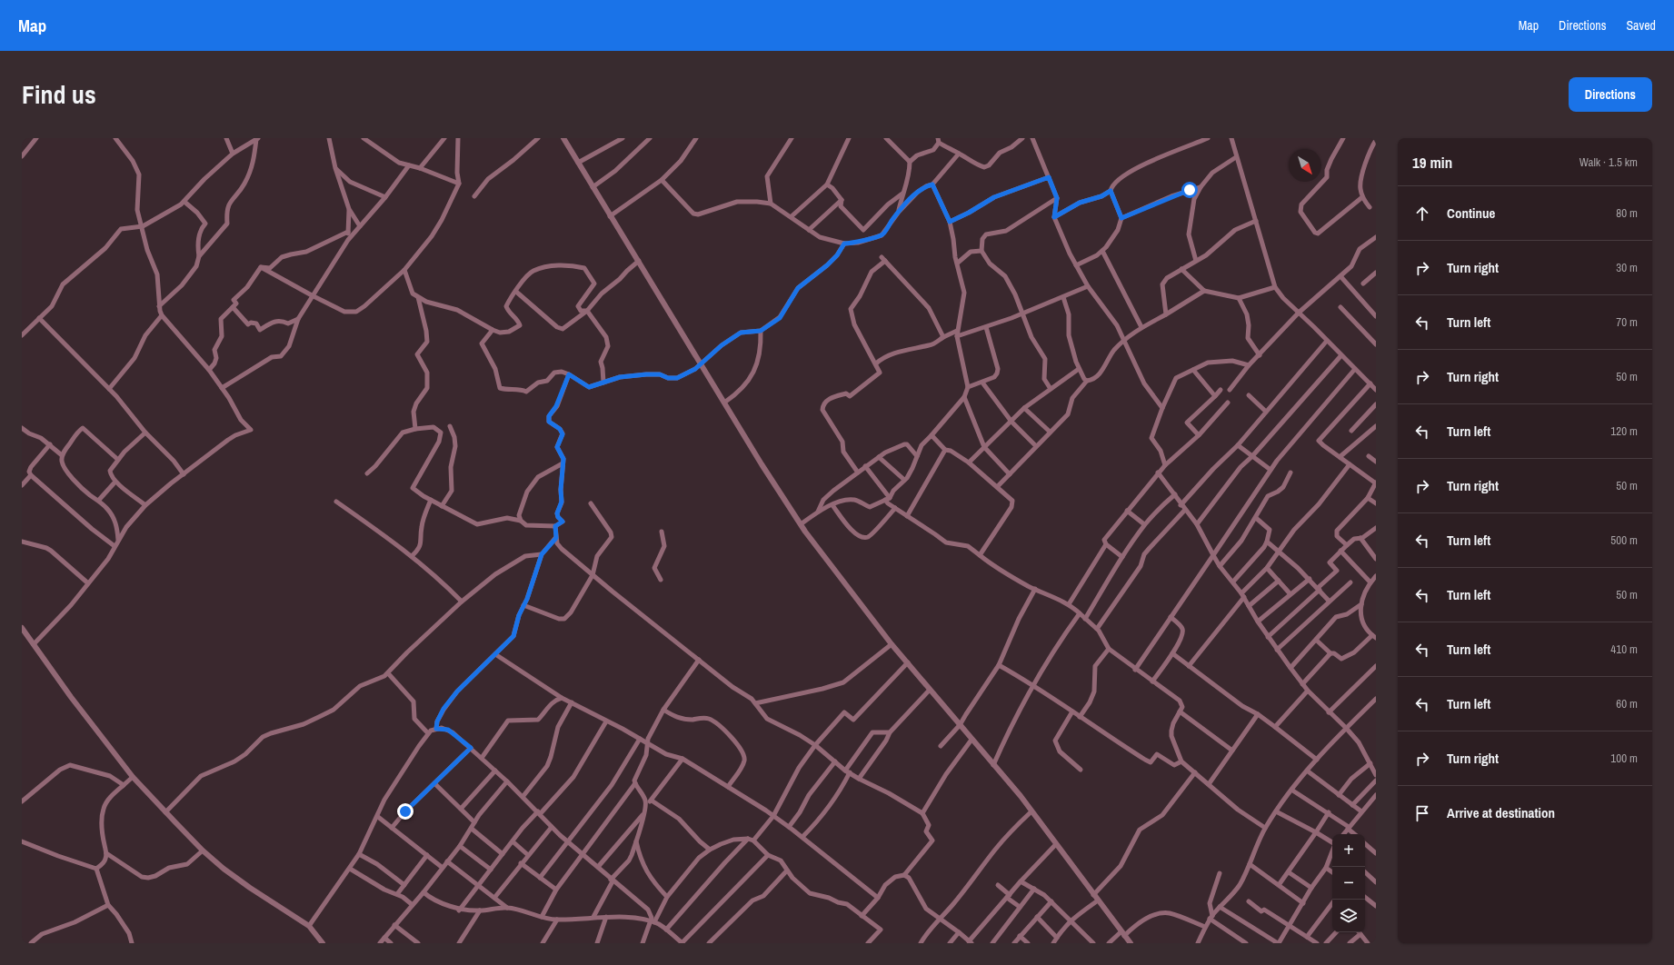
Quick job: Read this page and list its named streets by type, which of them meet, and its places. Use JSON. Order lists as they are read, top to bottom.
{
  "north": "bottom right",
  "page": {
    "header": "Map",
    "nav": ["Map", "Directions", "Saved"],
    "title": "Find us",
    "buttons": "Directions",
    "heading": ["19 min", "Walk · 1.5 km"],
    "list": [
      ["Continue", "80 m"],
      ["Turn right", "30 m"],
      ["Turn left", "70 m"],
      ["Turn right", "50 m"],
      ["Turn left", "120 m"],
      ["Turn right", "50 m"],
      ["Turn left", "500 m"],
      ["Turn left", "50 m"],
      ["Turn left", "410 m"],
      ["Turn left", "60 m"],
      ["Turn right", "100 m"],
      "Arrive at destination"
    ],
    "map_buttons": ["+", "−"]
  }
}
